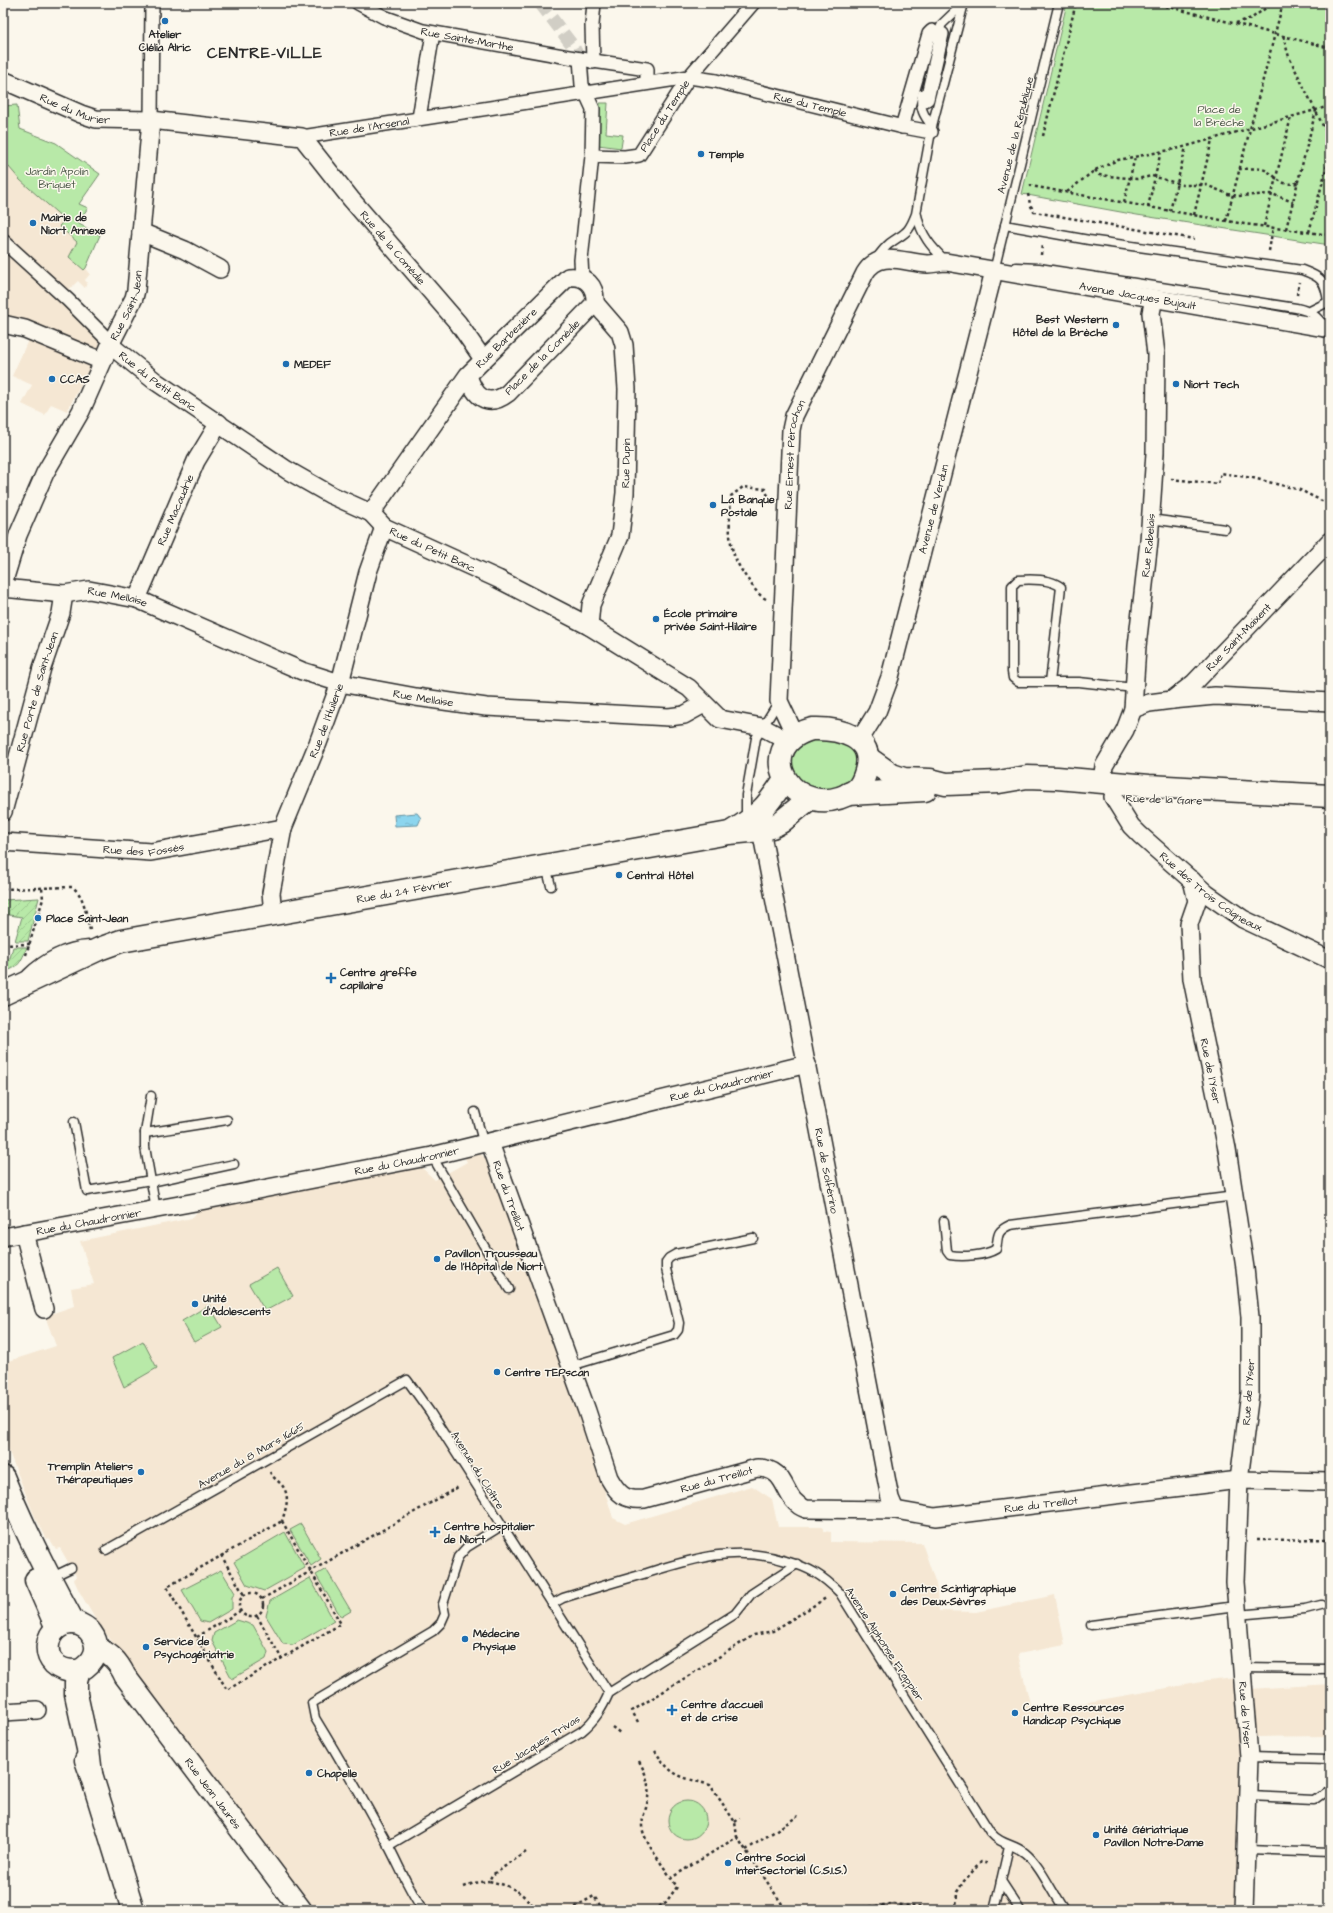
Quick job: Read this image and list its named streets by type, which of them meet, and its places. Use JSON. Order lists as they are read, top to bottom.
{
  "streets": {
    "main road": ["Rue de la Gare", "Rue du 24 Février"],
    "street": [
      "Rue Sainte-Marthe",
      "Rue du Temple",
      "Rue du Murier",
      "Place du Temple",
      "Rue de l'Arsenal",
      "Rue de la Comédie",
      "Avenue Jacques Bujault",
      "Rue Saint-Jean",
      "Rue Barbezière",
      "Place de la Comédie",
      "Rue du Petit Banc",
      "Rue Ernest Pérochon",
      "Rue Dupin",
      "Avenue de Verdun",
      "Rue Macaudrie",
      "Rue Rabelais",
      "Rue Mellaise",
      "Rue Saint-Maixent",
      "Rue Porte de Saint-Jean",
      "Rue de l'Huilerie",
      "Rue des Fossés",
      "Rue des Trois Coigneaux",
      "Rue de l'Yser",
      "Rue du Chaudronnier",
      "Rue de Solférino",
      "Rue du Treillot",
      "Rue Jean Jaurès"
    ],
    "lane": [
      "Avenue de la République",
      "Avenue du 8 Mars 1665",
      "Avenue du Cloître",
      "Avenue Alphonse Frappier",
      "Rue Jacques Trivas"
    ]
  },
  "crossings": [
    ["Rue du Temple", "Place du Temple"],
    ["Rue du Murier", "Rue de l'Arsenal"],
    ["Rue du Murier", "Rue Saint-Jean"],
    ["Place du Temple", "Rue de l'Arsenal"],
    ["Rue de l'Arsenal", "Rue de la Comédie"],
    ["Rue de l'Arsenal", "Rue Saint-Jean"],
    ["Avenue de la République", "Avenue Jacques Bujault"],
    ["Avenue de la République", "Avenue de Verdun"],
    ["Rue de la Comédie", "Rue Barbezière"],
    ["Avenue Jacques Bujault", "Avenue de Verdun"],
    ["Avenue Jacques Bujault", "Rue Rabelais"],
    ["Rue Saint-Jean", "Rue du Petit Banc"],
    ["Rue Barbezière", "Place de la Comédie"],
    ["Rue Barbezière", "Rue du Petit Banc"],
    ["Place de la Comédie", "Rue Dupin"],
    ["Rue du Petit Banc", "Rue Dupin"],
    ["Rue du Petit Banc", "Rue Macaudrie"],
    ["Rue du Petit Banc", "Rue Mellaise"],
    ["Rue du Petit Banc", "Rue de l'Huilerie"],
    ["Rue Ernest Pérochon", "Avenue de Verdun"],
    ["Rue Ernest Pérochon", "Rue de la Gare"],
    ["Rue Ernest Pérochon", "Rue du 24 Février"],
    ["Avenue de Verdun", "Rue de la Gare"],
    ["Avenue de Verdun", "Rue du 24 Février"],
    ["Rue Macaudrie", "Rue Mellaise"],
    ["Rue Rabelais", "Rue de la Gare"],
    ["Rue Rabelais", "Rue des Trois Coigneaux"],
    ["Rue Mellaise", "Rue Porte de Saint-Jean"],
    ["Rue Mellaise", "Rue de l'Huilerie"],
    ["Rue de l'Huilerie", "Rue des Fossés"],
    ["Rue de l'Huilerie", "Rue du 24 Février"],
    ["Rue de la Gare", "Rue du 24 Février"],
    ["Rue de la Gare", "Rue des Trois Coigneaux"],
    ["Rue du 24 Février", "Rue de Solférino"],
    ["Rue des Trois Coigneaux", "Rue de l'Yser"],
    ["Rue de l'Yser", "Rue du Treillot"],
    ["Rue du Chaudronnier", "Rue de Solférino"],
    ["Rue du Chaudronnier", "Rue du Treillot"],
    ["Rue de Solférino", "Rue du Treillot"],
    ["Avenue du 8 Mars 1665", "Avenue du Cloître"],
    ["Avenue du Cloître", "Avenue Alphonse Frappier"],
    ["Avenue du Cloître", "Rue Jacques Trivas"]
  ],
  "districts": ["CENTRE-VILLE"],
  "parks": ["Place de la Brèche", "Jardin Apolin Briquet"],
  "places": {
    "other": [
      "Atelier Clélia Alric",
      "Temple",
      "Mairie de Niort Annexe",
      "Best Western Hôtel de la Brèche",
      "MEDEF",
      "CCAS",
      "Niort Tech",
      "La Banque Postale",
      "École primaire privée Saint-Hilaire",
      "Central Hôtel",
      "Place Saint-Jean",
      "Pavillon Trousseau de l'Hôpital de Niort",
      "Unité d’Adolescents",
      "Centre TEPscan",
      "Tremplin Ateliers Thérapeutiques",
      "Centre Scintigraphique des Deux-Sèvres",
      "Médecine Physique",
      "Service de Psychogériatrie",
      "Centre Ressources Handicap Psychique",
      "Chapelle",
      "Unité Gériatrique Pavillon Notre-Dame",
      "Centre Social InterSectoriel (C.S.I.S.)"
    ],
    "health": ["Centre greffe capillaire", "Centre hospitalier de Niort", "Centre d'accueil et de crise"]
  }
}
